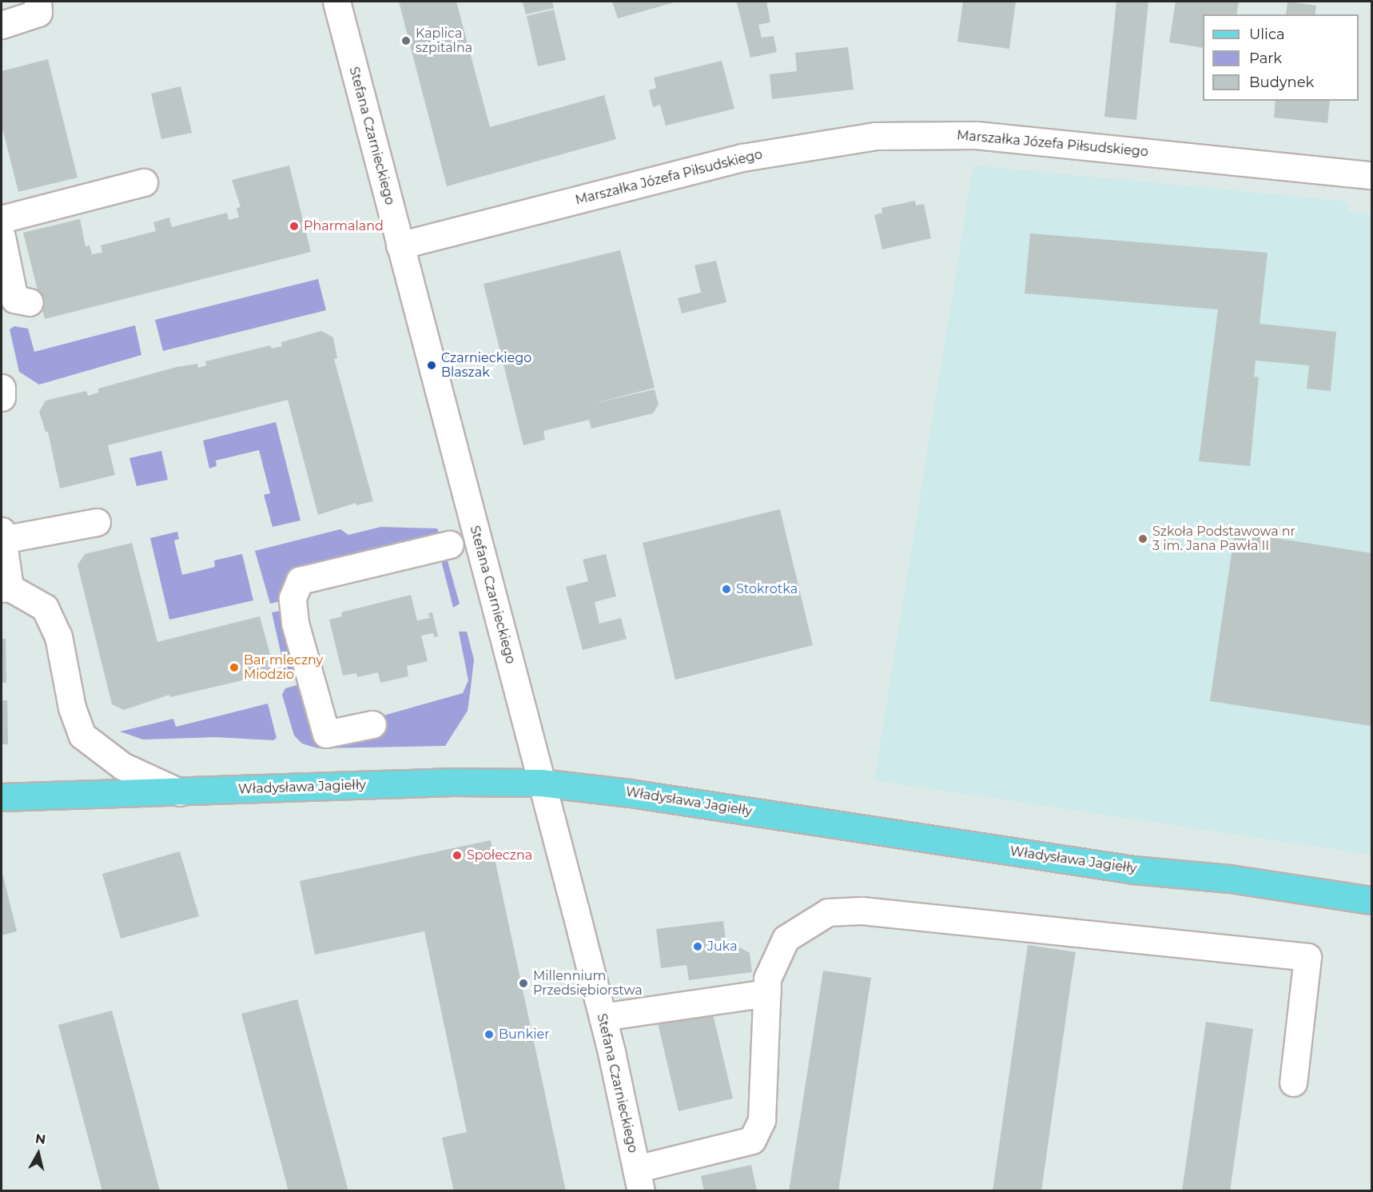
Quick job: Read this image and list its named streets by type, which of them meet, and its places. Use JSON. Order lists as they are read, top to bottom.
{
  "streets": {
    "main road": ["Władysława Jagiełły"],
    "street": ["Stefana Czarnieckiego", "Marszałka Józefa Piłsudskiego"]
  },
  "crossings": [
    ["Stefana Czarnieckiego", "Marszałka Józefa Piłsudskiego"],
    ["Stefana Czarnieckiego", "Władysława Jagiełły"]
  ],
  "places": [
    "Kaplica szpitalna",
    "Pharmaland",
    "Czarnieckiego Blaszak",
    "Szkoła Podstawowa nr 3 im. Jana Pawła II",
    "Stokrotka",
    "Bar mleczny Miodzio",
    "Społeczna",
    "Juka",
    "Millennium Przedsiębiorstwa",
    "Bunkier"
  ],
  "legend": ["Ulica", "Park", "Budynek"],
  "north": "top"
}
